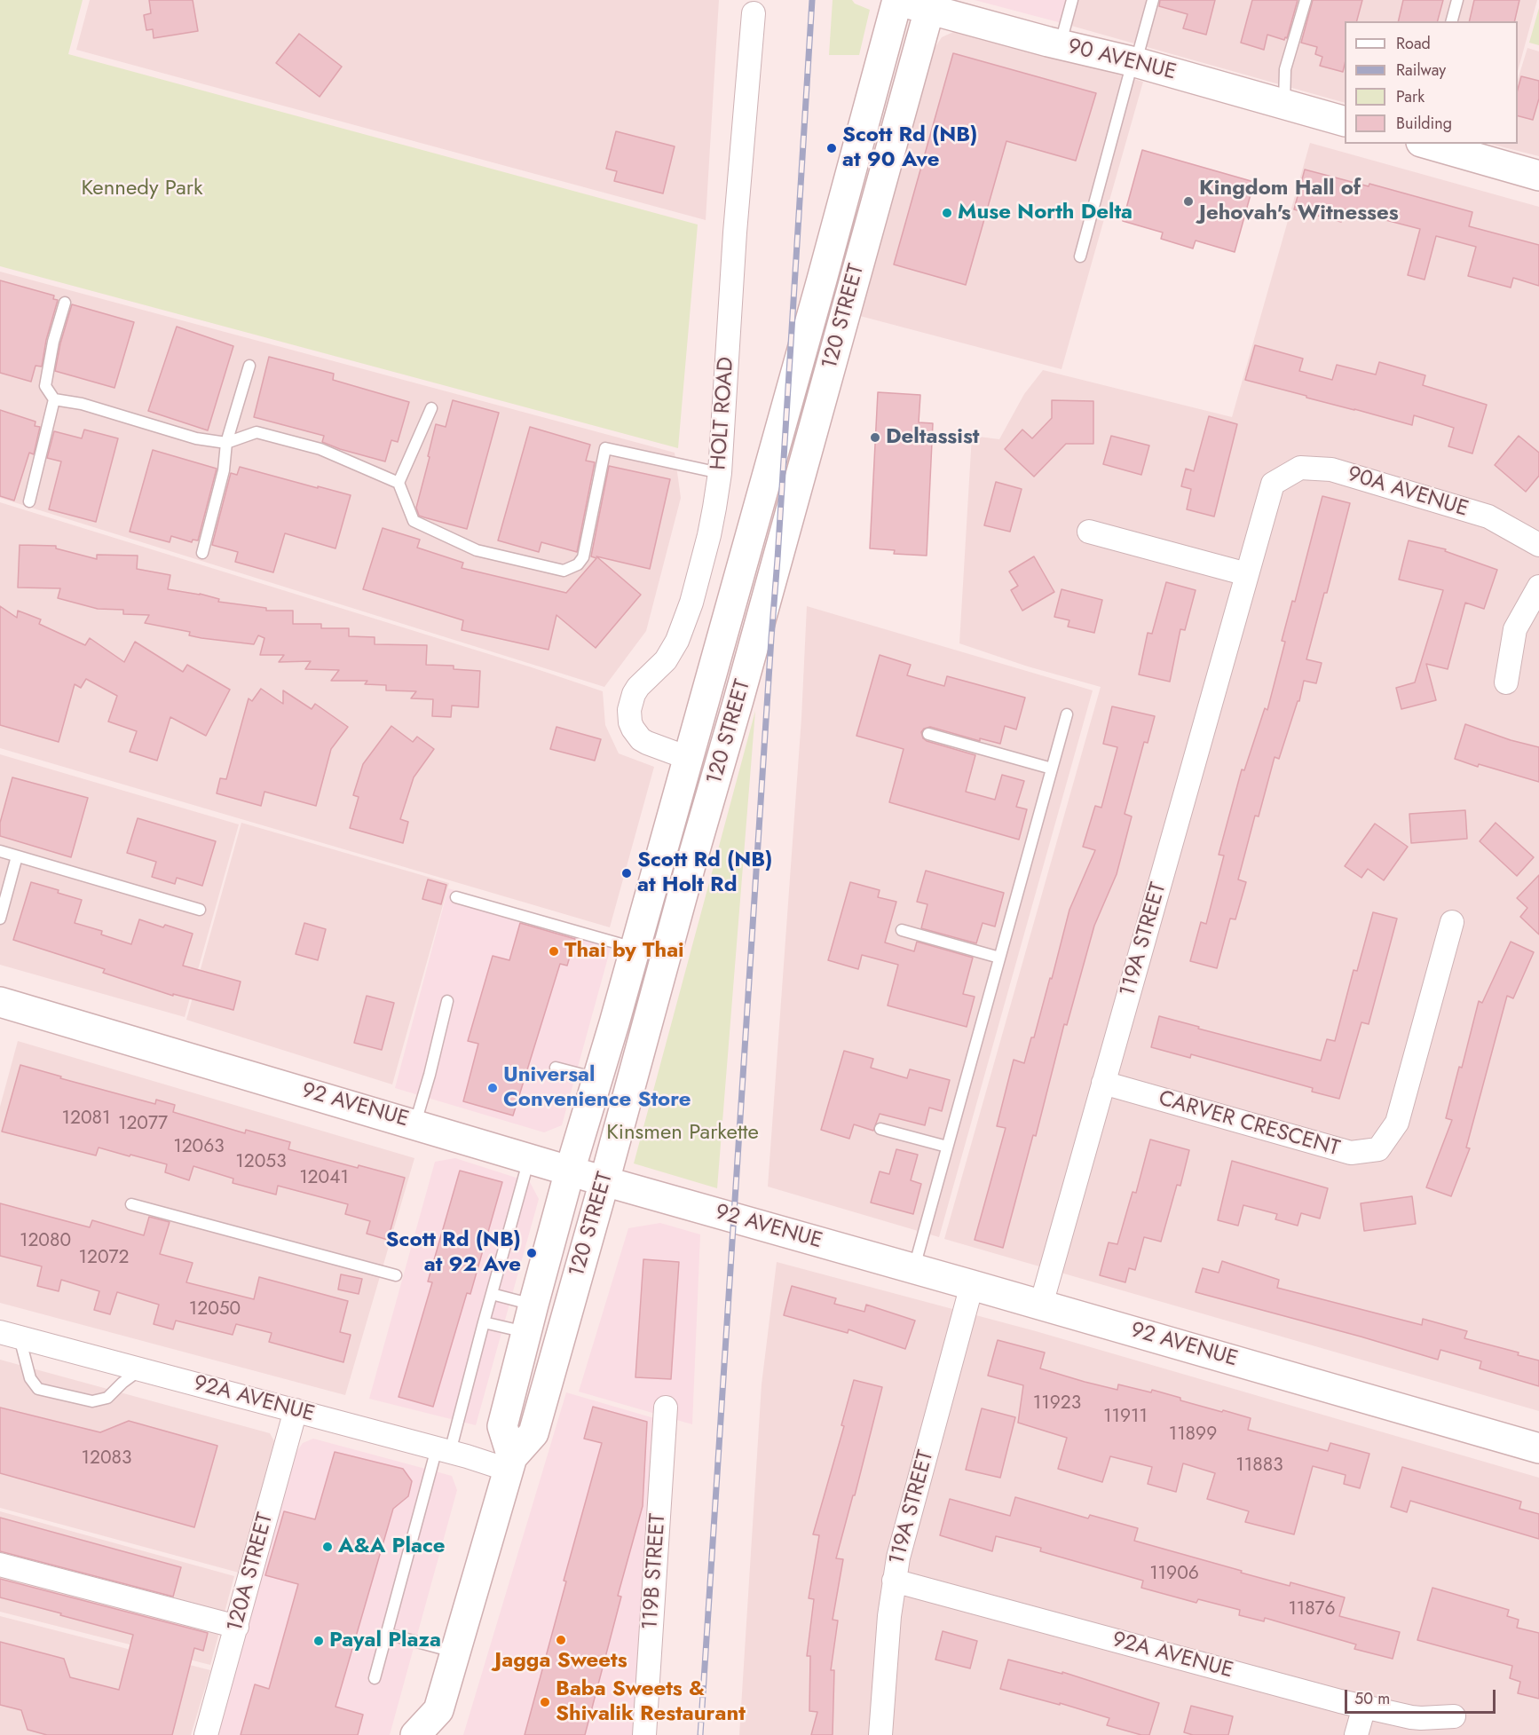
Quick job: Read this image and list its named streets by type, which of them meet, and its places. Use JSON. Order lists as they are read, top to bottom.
{
  "streets": {
    "main road": ["90 AVENUE", "120 STREET", "92 AVENUE"],
    "street": [
      "HOLT ROAD",
      "90A AVENUE",
      "119A STREET",
      "CARVER CRESCENT",
      "92A AVENUE",
      "119B STREET",
      "120A STREET"
    ]
  },
  "crossings": [
    ["90 AVENUE", "120 STREET"],
    ["120 STREET", "HOLT ROAD"],
    ["120 STREET", "92 AVENUE"],
    ["120 STREET", "92A AVENUE"],
    ["90A AVENUE", "119A STREET"],
    ["119A STREET", "92 AVENUE"],
    ["119A STREET", "CARVER CRESCENT"],
    ["119A STREET", "92A AVENUE"],
    ["92A AVENUE", "120A STREET"]
  ],
  "parks": ["Kennedy Park", "Kinsmen Parkette"],
  "places": [
    "Scott Rd (NB) at 90 Ave",
    "Kingdom Hall of Jehovah's Witnesses",
    "Muse North Delta",
    "Deltassist",
    "Scott Rd (NB) at Holt Rd",
    "Thai by Thai",
    "Universal Convenience Store",
    "Scott Rd (NB) at 92 Ave",
    "A&A Place",
    "Jagga Sweets",
    "Payal Plaza",
    "Baba Sweets & Shivalik Restaurant"
  ],
  "house_numbers": [
    "12081",
    "12077",
    "12063",
    "12053",
    "12041",
    "12080",
    "12072",
    "12050",
    "11923",
    "11911",
    "11899",
    "12083",
    "11883",
    "11906",
    "11876"
  ],
  "legend": [
    "Road",
    "Railway",
    "Park",
    "Building"
  ],
  "scale_bar": "50 m"
}
